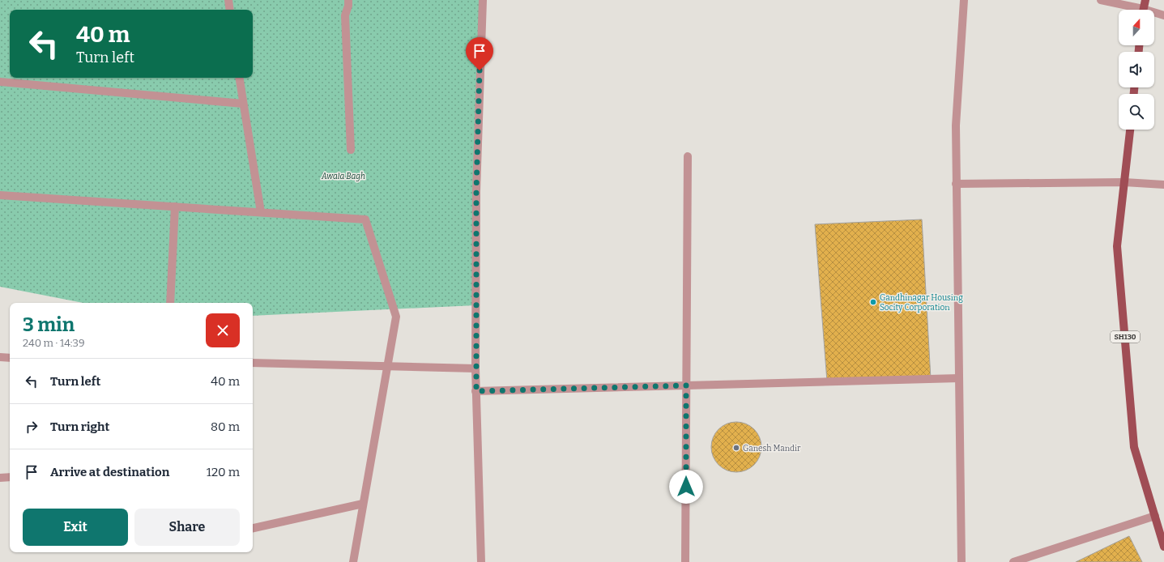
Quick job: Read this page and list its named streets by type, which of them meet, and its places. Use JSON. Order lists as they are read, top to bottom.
{
  "streets": {
    "main road": ["SH130"]
  },
  "parks": ["Awala Bagh"],
  "places": ["Gandhinagar Housing Socity Corporation", "Ganesh Mandir"],
  "north": "top",
  "page": {
    "turn": ["40 m", "Turn left"],
    "heading": ["3 min", "240 m · 14:39"],
    "list": [
      {
        "name": "Turn left",
        "value": "40 m"
      },
      {
        "name": "Turn right",
        "value": "80 m"
      },
      {
        "name": "Arrive at destination",
        "value": "120 m"
      }
    ],
    "buttons": ["Exit", "Share"]
  }
}
